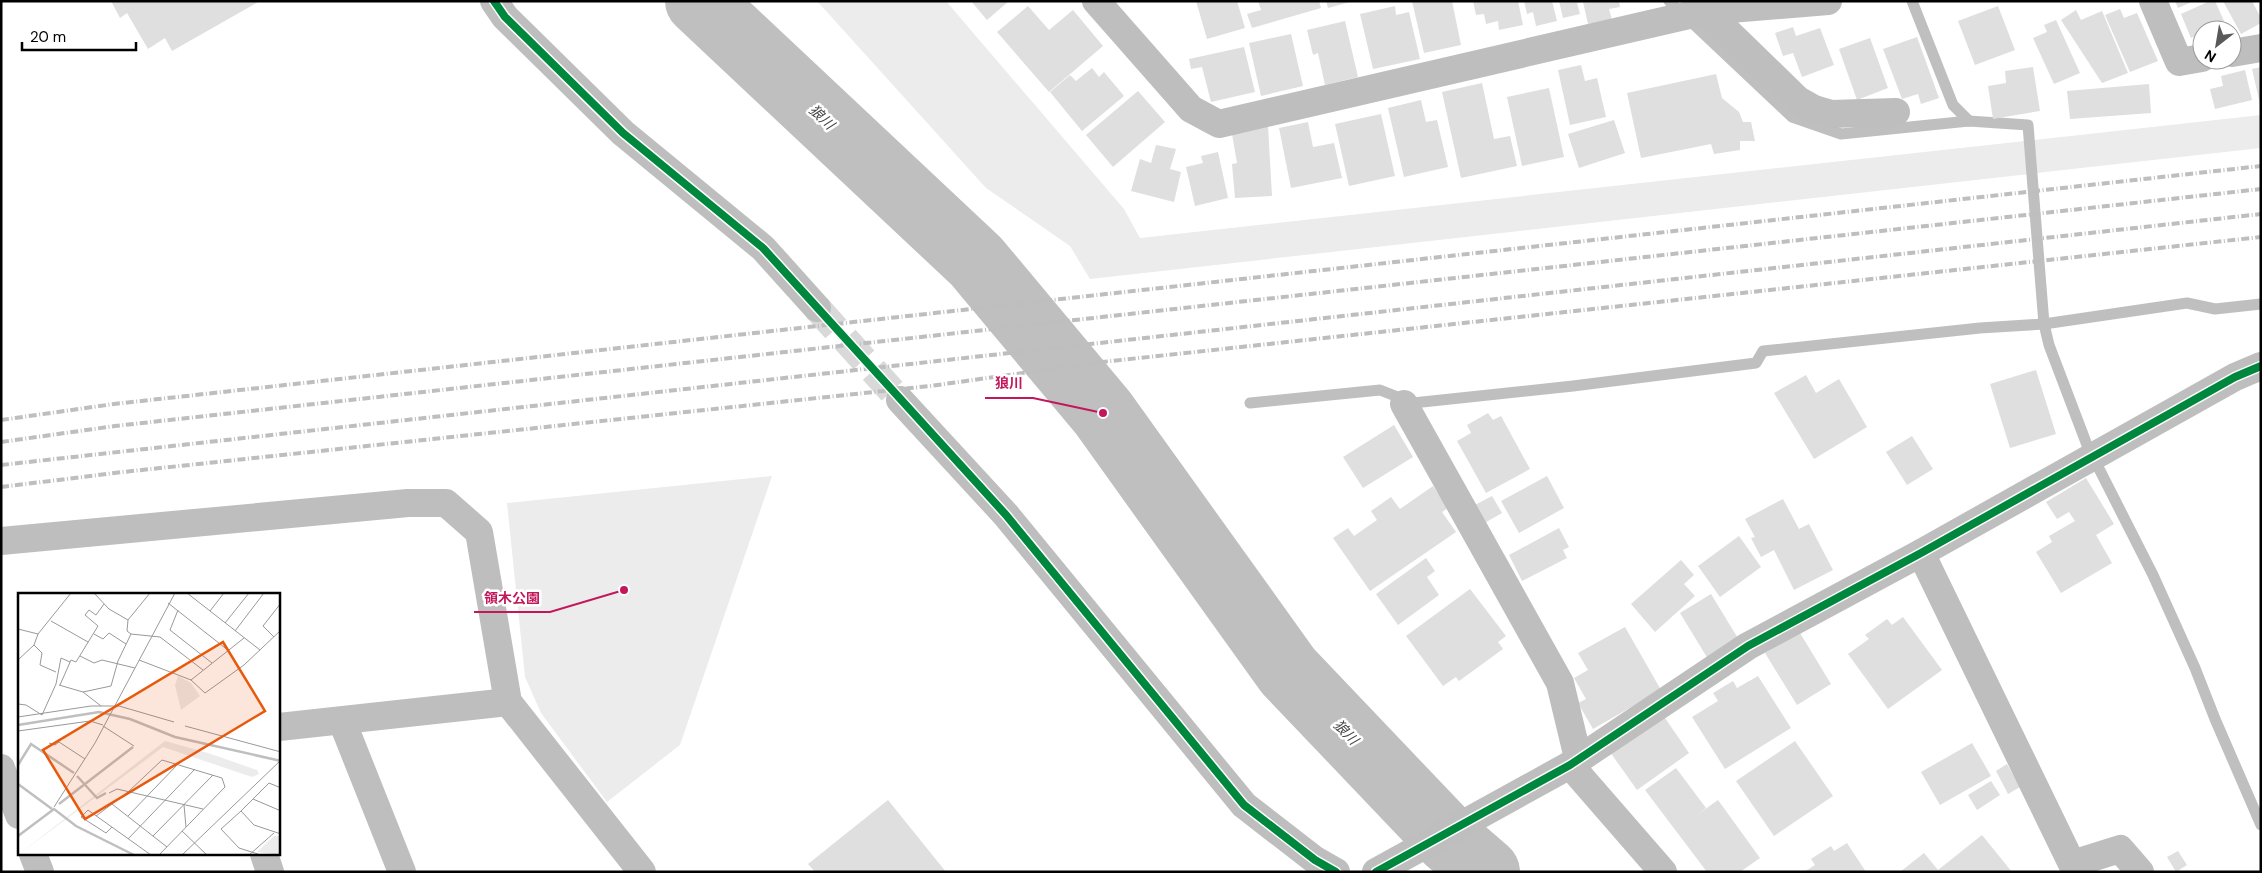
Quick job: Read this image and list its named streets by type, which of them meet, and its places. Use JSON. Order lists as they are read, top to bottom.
{
  "water": ["狼川"],
  "places": ["狼川", "領木公園"],
  "scale_bar": "20 m",
  "north": "bottom left"
}
